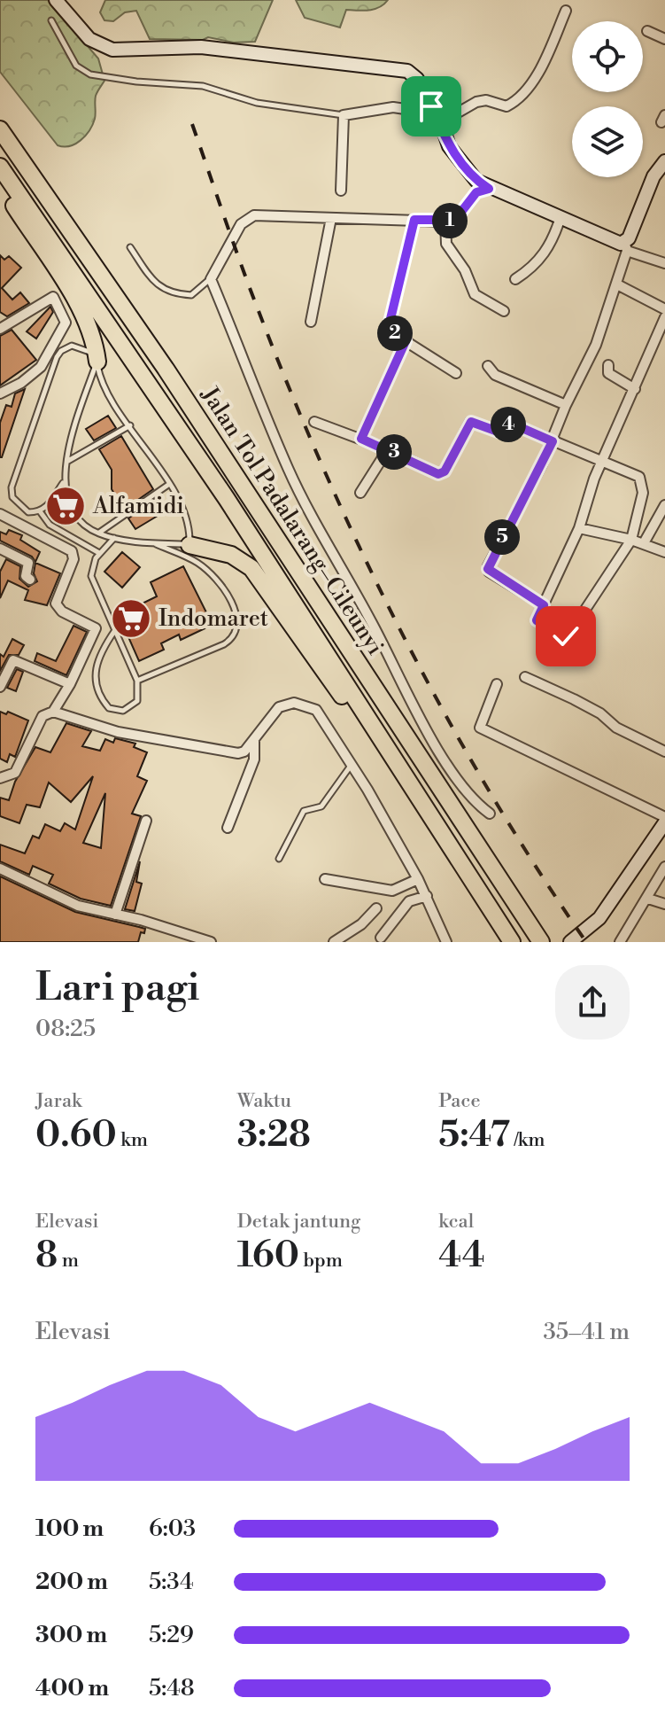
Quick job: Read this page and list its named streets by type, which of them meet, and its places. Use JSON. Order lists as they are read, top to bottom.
{
  "streets": {
    "highway": ["Jalan Tol Padalarang–Cileunyi"]
  },
  "places": {
    "supermarket": ["Alfamidi", "Indomaret"]
  },
  "page": {
    "pins": [
      "1",
      "2",
      "4",
      "3",
      "5"
    ],
    "heading": ["Lari pagi", "08:25"],
    "stats": [
      ["Jarak", "0.60 km"],
      ["Waktu", "3:28"],
      ["Pace", "5:47 /km"],
      ["Elevasi", "8 m"],
      ["Detak jantung", "160 bpm"],
      ["kcal", "44"]
    ],
    "chart": ["Elevasi", "35–41 m"],
    "list": [
      {
        "name": "100 m",
        "note": "6:03"
      },
      {
        "name": "200 m",
        "note": "5:34"
      },
      {
        "name": "300 m",
        "note": "5:29"
      },
      {
        "name": "400 m",
        "note": "5:48"
      }
    ]
  }
}
